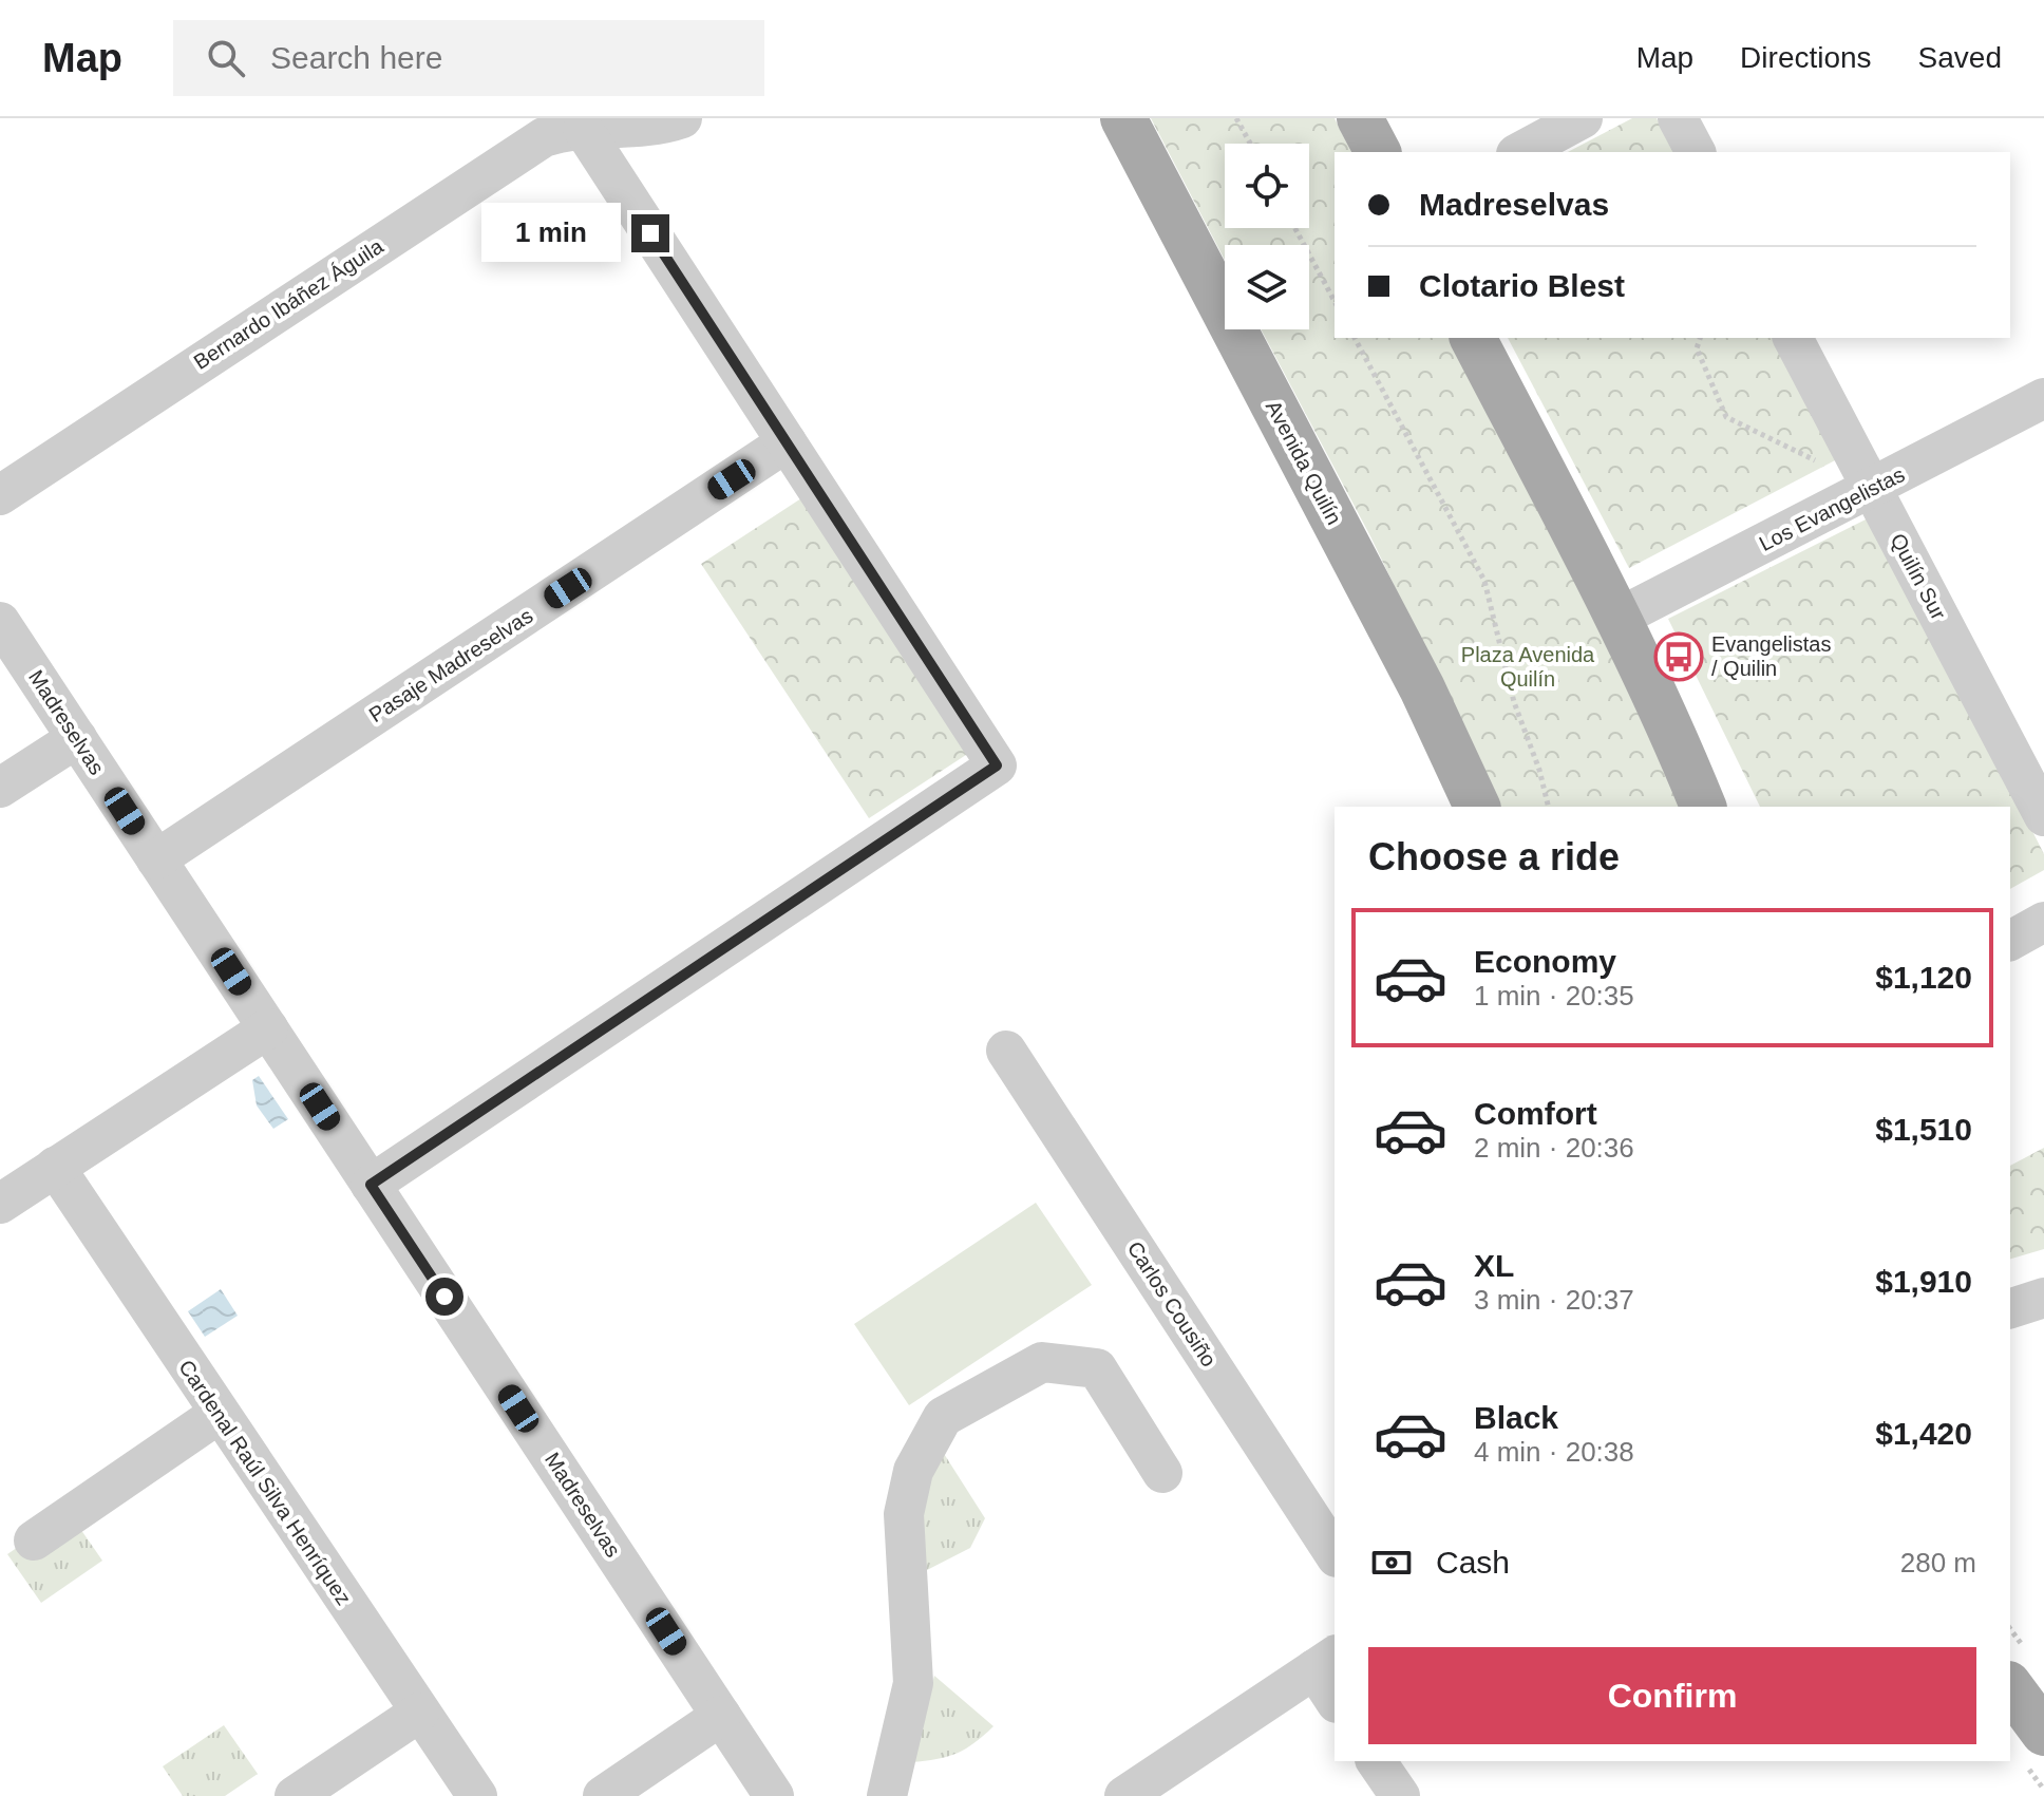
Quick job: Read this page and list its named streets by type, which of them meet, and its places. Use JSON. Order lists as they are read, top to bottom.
{
  "streets": {
    "main road": ["Avenida Quilín"],
    "street": [
      "Bernardo Ibáñez Águila",
      "Los Evangelistas",
      "Quilín Sur",
      "Pasaje Madreselvas",
      "Madreselvas",
      "Carlos Cousiño",
      "Cardenal Raúl Silva Henríquez"
    ]
  },
  "crossings": [
    ["Los Evangelistas", "Quilín Sur"],
    ["Pasaje Madreselvas", "Madreselvas"]
  ],
  "parks": ["Plaza Avenida Quilín"],
  "places": {
    "bus stop": ["Evangelistas / Quilin"]
  },
  "page": {
    "header": "Map",
    "search": "Search here",
    "nav": ["Map", "Directions", "Saved"],
    "banner": ["Madreselvas", "Clotario Blest"],
    "bubble": "1 min",
    "heading": "Choose a ride",
    "list": [
      {
        "name": "Economy",
        "note": "1 min · 20:35",
        "value": "$1,120"
      },
      {
        "name": "Comfort",
        "note": "2 min · 20:36",
        "value": "$1,510"
      },
      {
        "name": "XL",
        "note": "3 min · 20:37",
        "value": "$1,910"
      },
      {
        "name": "Black",
        "note": "4 min · 20:38",
        "value": "$1,420"
      }
    ],
    "pay": ["Cash", "280 m"],
    "buttons": "Confirm"
  }
}
